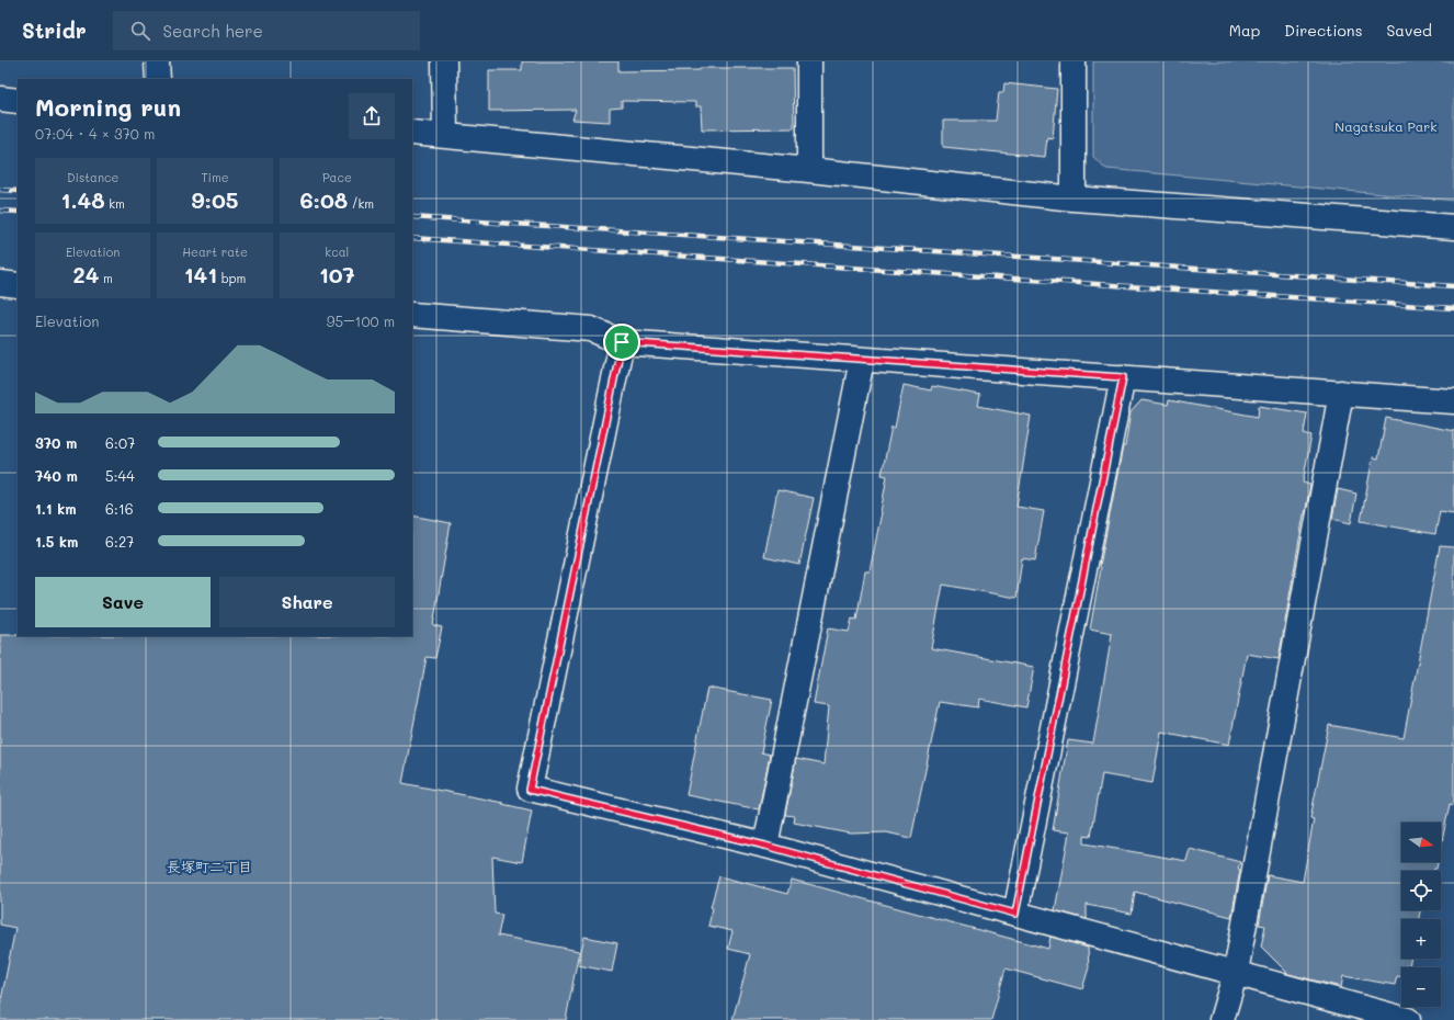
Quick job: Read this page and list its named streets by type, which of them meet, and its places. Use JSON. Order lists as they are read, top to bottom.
{
  "districts": ["長塚町二丁目"],
  "parks": ["Nagatsuka Park"],
  "north": "right",
  "page": {
    "header": "Stridr",
    "search": "Search here",
    "nav": ["Map", "Directions", "Saved"],
    "heading": ["Morning run", "07:04 · 4 × 370 m"],
    "stats": [
      ["Distance", "1.48 km"],
      ["Time", "9:05"],
      ["Pace", "6:08 /km"],
      ["Elevation", "24 m"],
      ["Heart rate", "141 bpm"],
      ["kcal", "107"]
    ],
    "chart": ["Elevation", "95–100 m"],
    "list": [
      {
        "name": "370 m",
        "note": "6:07"
      },
      {
        "name": "740 m",
        "note": "5:44"
      },
      {
        "name": "1.1 km",
        "note": "6:16"
      },
      {
        "name": "1.5 km",
        "note": "6:27"
      }
    ],
    "buttons": ["Save", "Share"],
    "map_buttons": ["+", "−"]
  }
}
